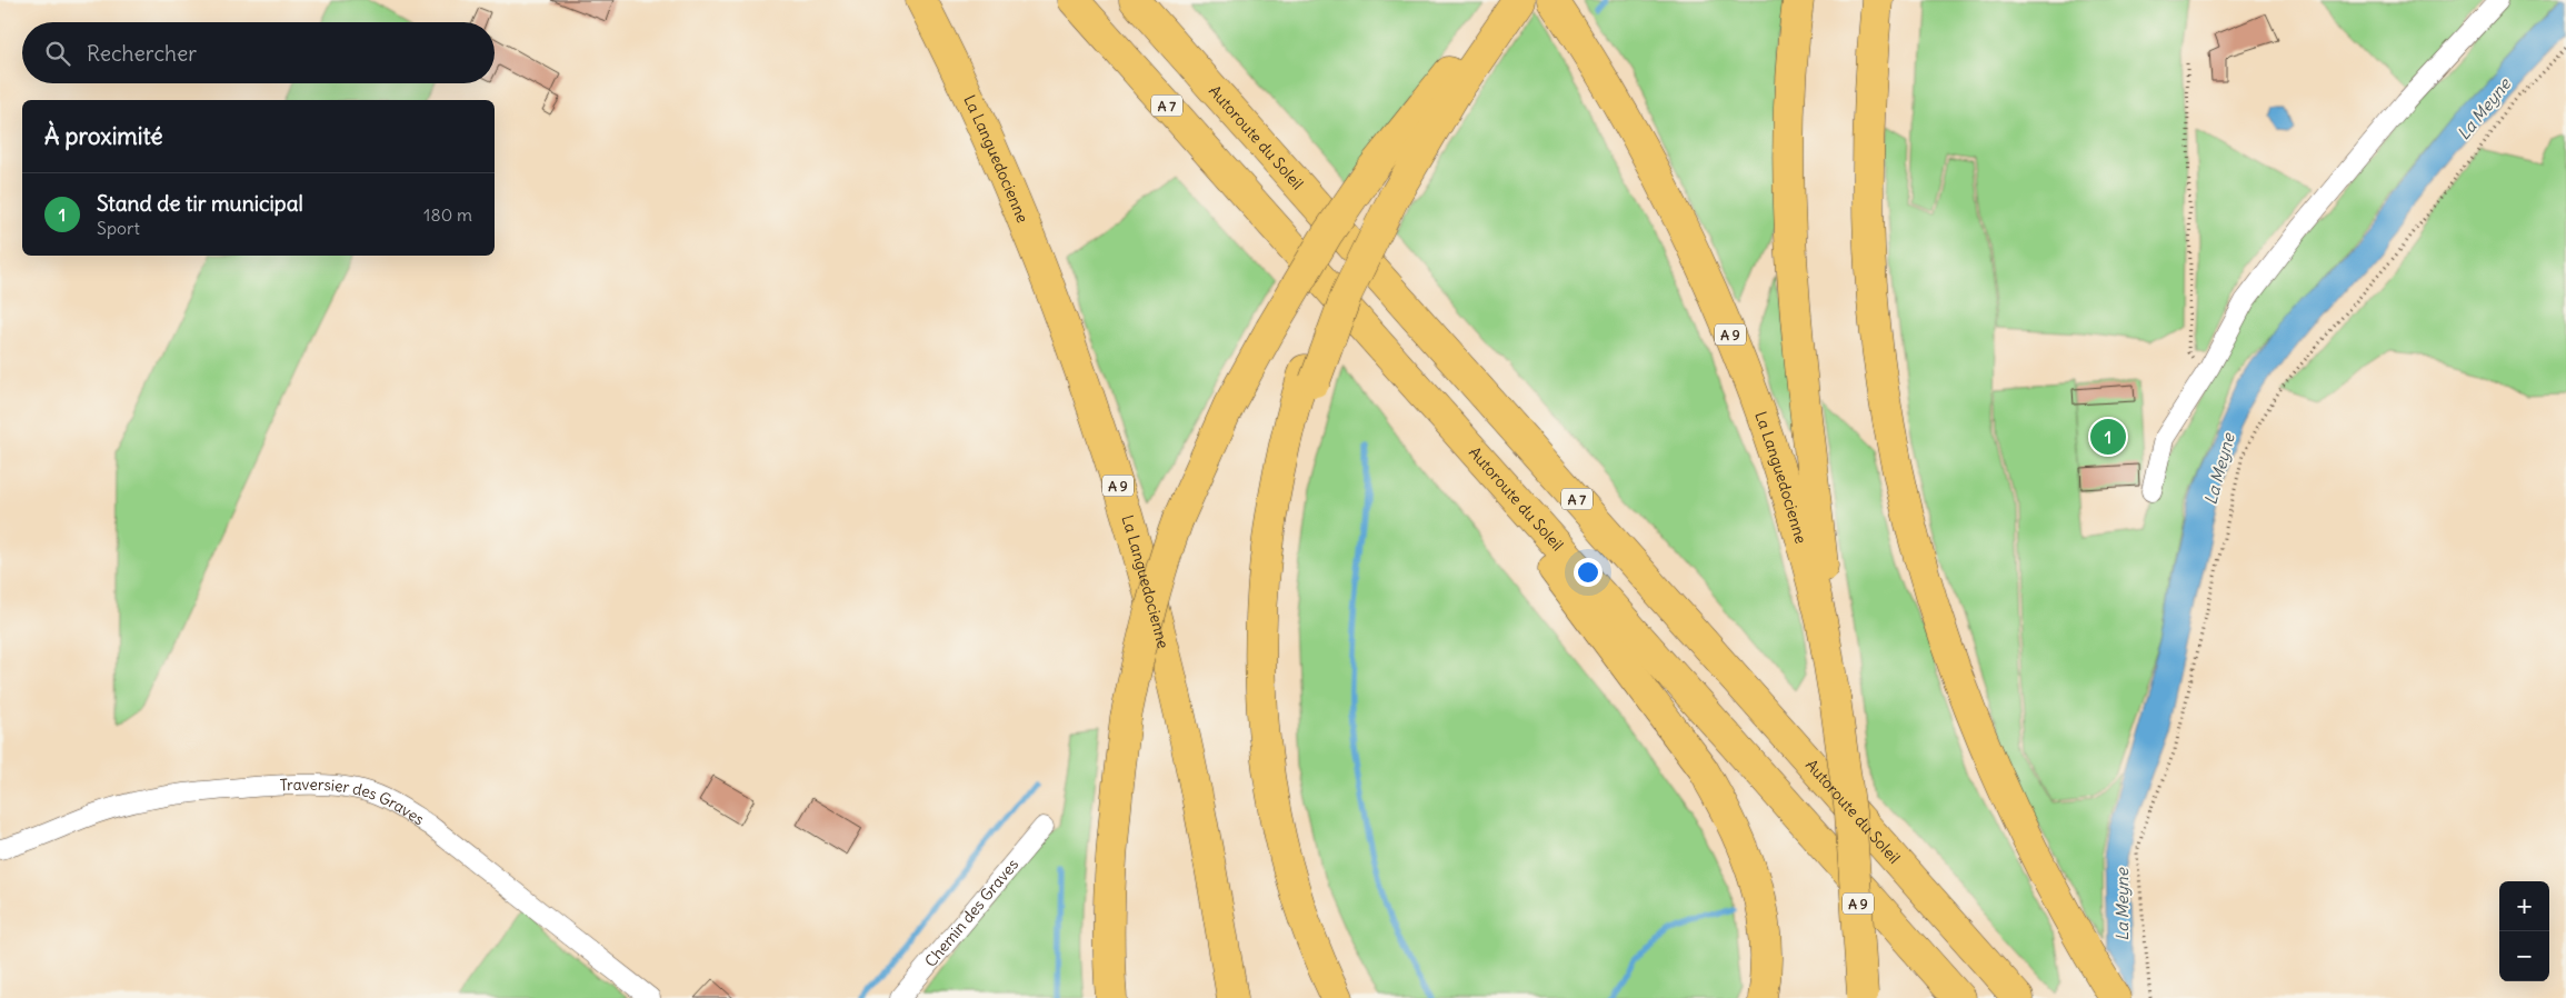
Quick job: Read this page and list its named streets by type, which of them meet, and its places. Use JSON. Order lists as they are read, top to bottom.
{
  "streets": {
    "highway": [
      "A 7",
      "Autoroute du Soleil",
      "La Languedocienne",
      "A 9"
    ],
    "street": ["Traversier des Graves", "Chemin des Graves"]
  },
  "water": ["La Meyne"],
  "page": {
    "search": "Rechercher",
    "heading": "À proximité",
    "list": [
      {
        "mark": "1",
        "name": "Stand de tir municipal",
        "note": "Sport",
        "value": "180 m"
      }
    ],
    "pins": "1",
    "map_buttons": ["+", "−"]
  }
}
